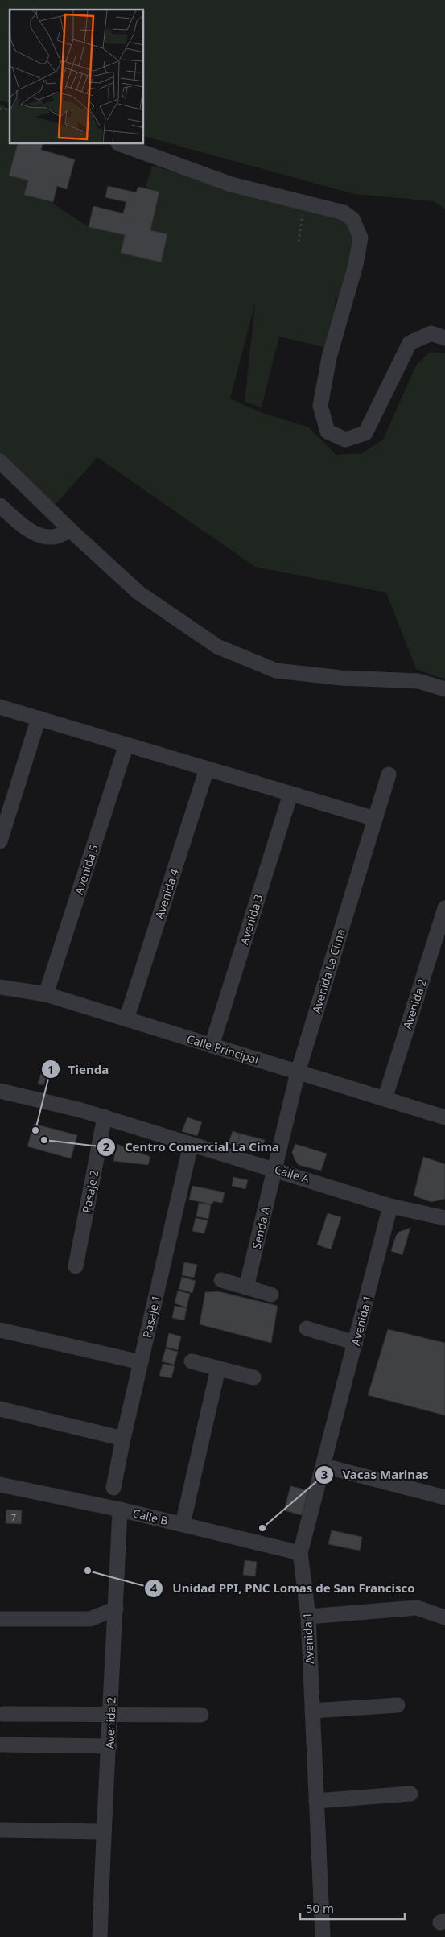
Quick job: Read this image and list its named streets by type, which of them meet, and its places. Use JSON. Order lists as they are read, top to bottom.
{
  "streets": {
    "street": [
      "Avenida 5",
      "Avenida 4",
      "Avenida 3",
      "Avenida La Cima",
      "Avenida 2",
      "Calle Principal",
      "Calle A",
      "Pasaje 2",
      "Senda A",
      "Pasaje 1",
      "Avenida 1",
      "Calle B"
    ]
  },
  "crossings": [
    ["Avenida 5", "Calle Principal"],
    ["Avenida 4", "Calle Principal"],
    ["Avenida 3", "Calle Principal"],
    ["Avenida La Cima", "Calle Principal"],
    ["Avenida La Cima", "Calle A"],
    ["Avenida La Cima", "Senda A"],
    ["Avenida 2", "Calle Principal"],
    ["Avenida 2", "Calle B"],
    ["Calle A", "Pasaje 2"],
    ["Calle A", "Senda A"],
    ["Calle A", "Pasaje 1"],
    ["Calle A", "Avenida 1"],
    ["Avenida 1", "Calle B"]
  ],
  "places": [
    "Tienda",
    "Centro Comercial La Cima",
    "Vacas Marinas",
    "Unidad PPI, PNC Lomas de San Francisco"
  ],
  "house_numbers": ["7"],
  "scale_bar": "50 m"
}
